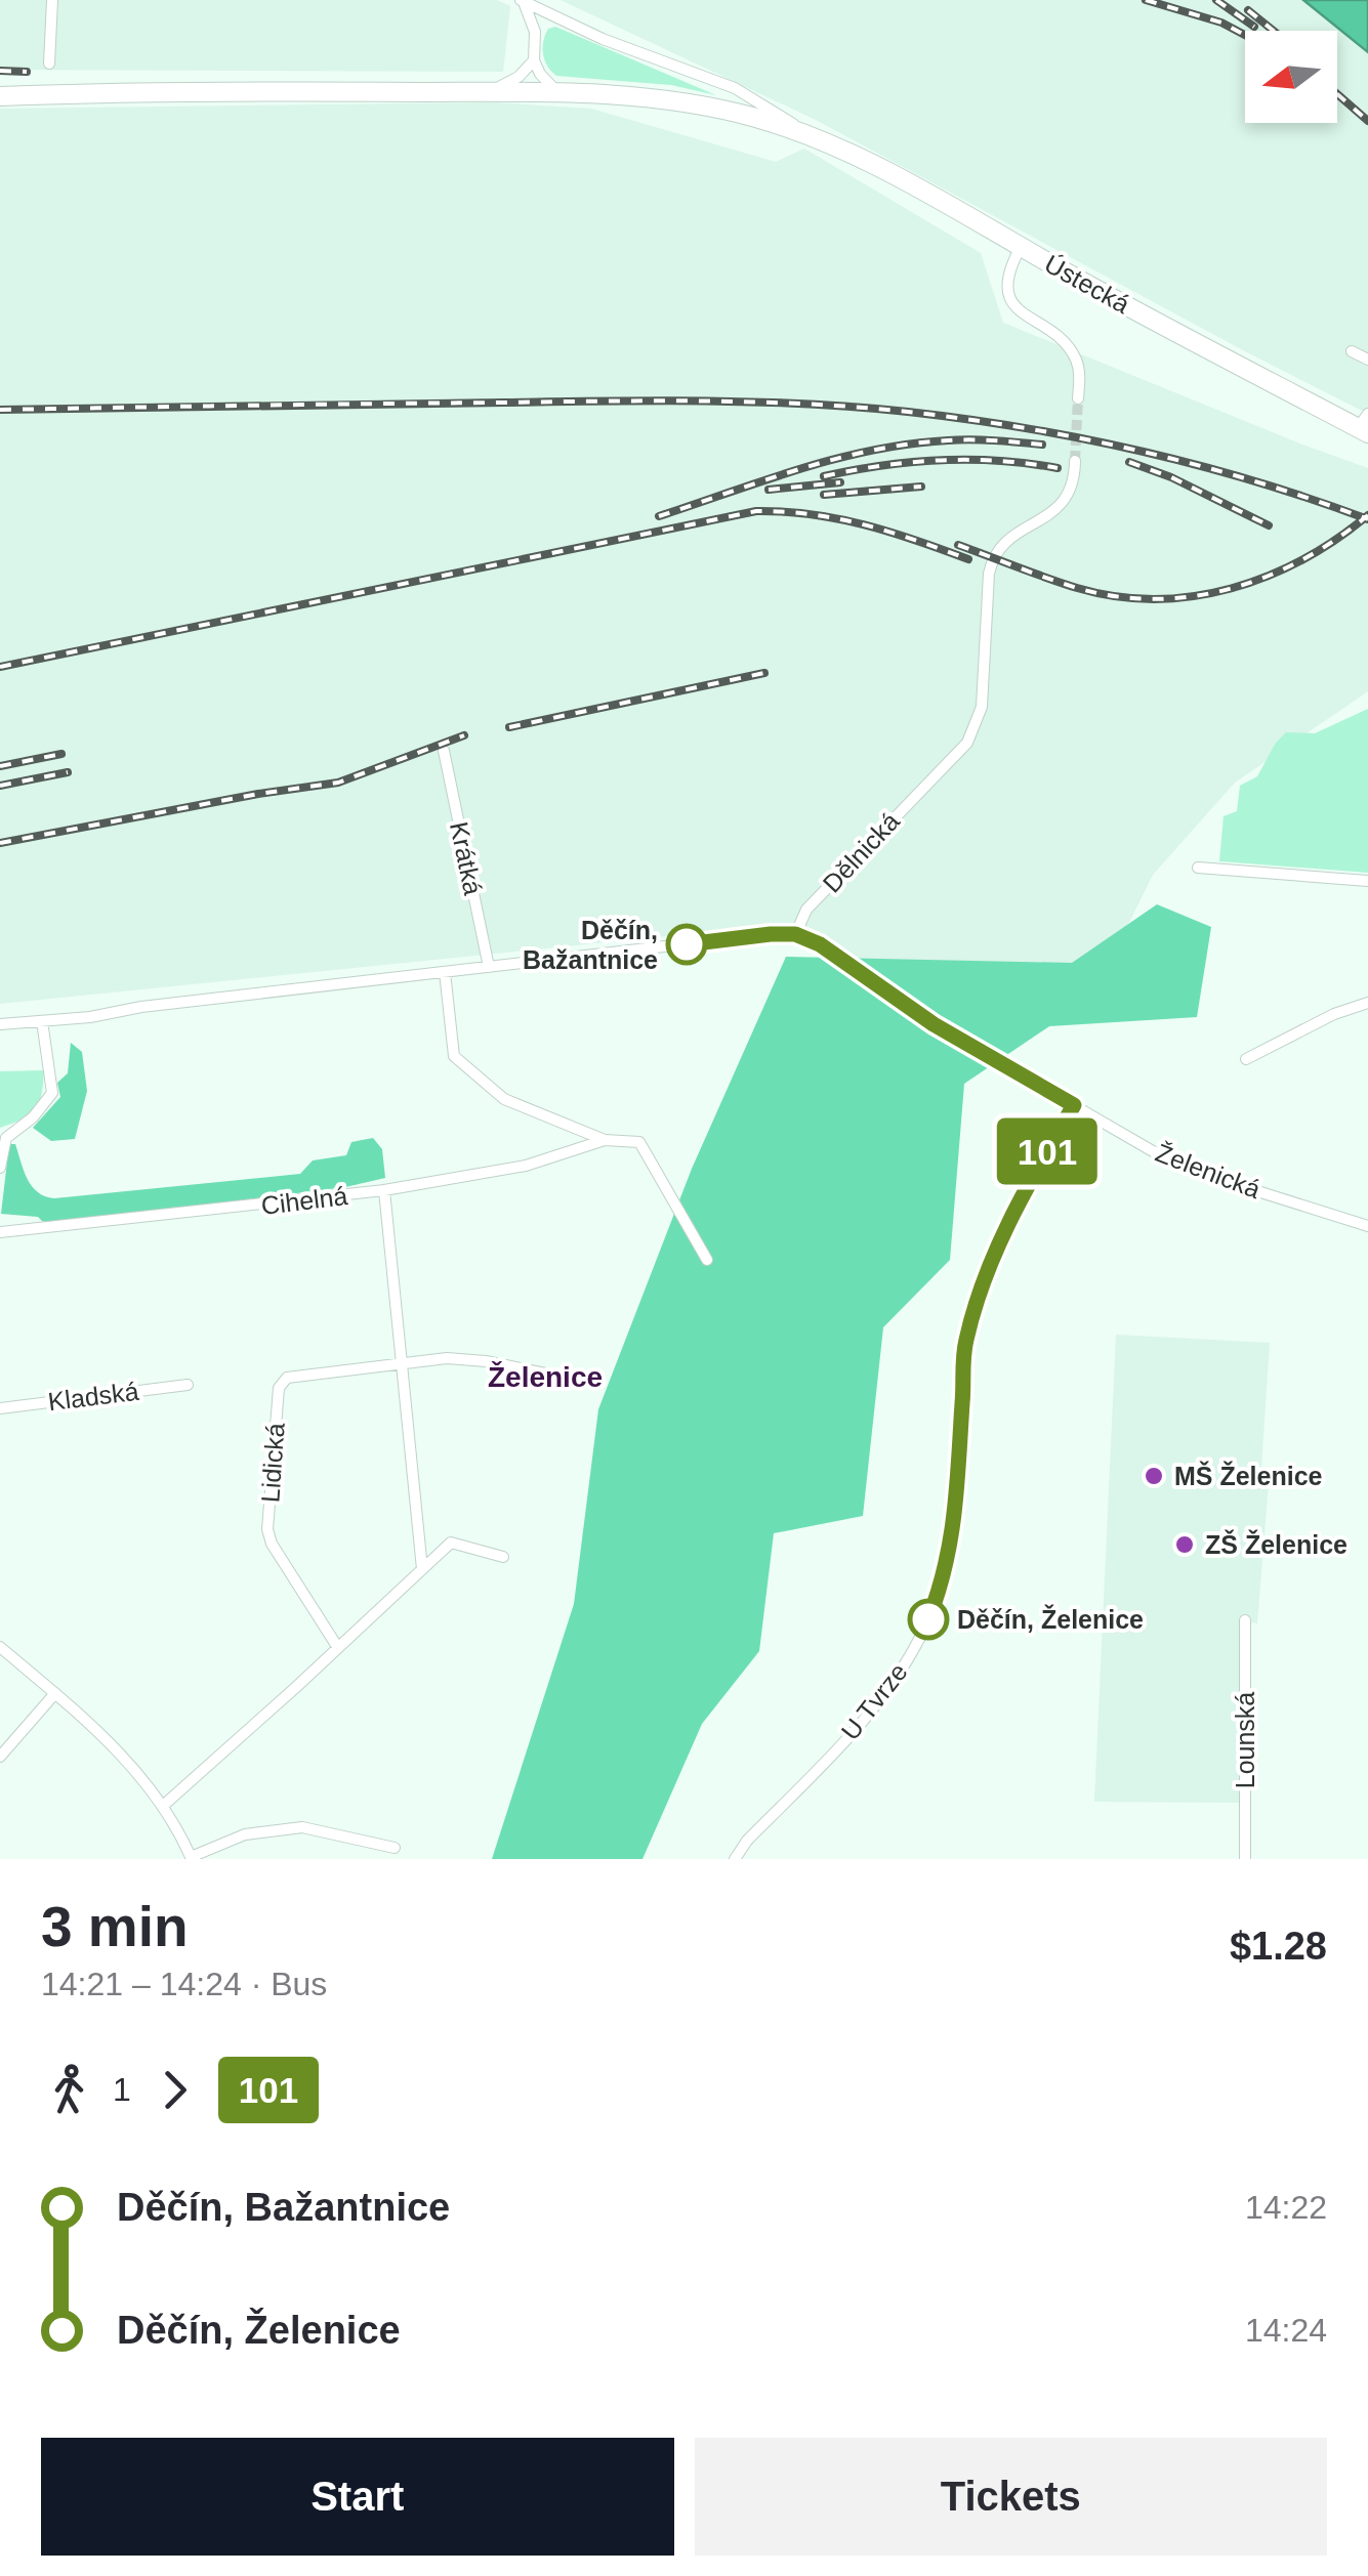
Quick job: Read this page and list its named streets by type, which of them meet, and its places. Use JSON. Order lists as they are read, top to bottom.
{
  "streets": {
    "main road": ["Ústecká"],
    "street": [
      "Dělnická",
      "Krátká",
      "Želenická",
      "Cihelná",
      "Kladská",
      "Lidická",
      "U Tvrze",
      "Lounská"
    ]
  },
  "crossings": [
    ["Dělnická", "Želenická"],
    ["Želenická", "U Tvrze"]
  ],
  "districts": ["Želenice"],
  "places": [
    "Děčín, Bažantnice",
    "MŠ Želenice",
    "ZŠ Želenice",
    "Děčín, Želenice"
  ],
  "lines": ["bus line 101"],
  "north": "left",
  "page": {
    "on_map": "101",
    "heading": ["3 min", "14:21 – 14:24 · Bus", "$1.28"],
    "legs": ["1", "101"],
    "list": [
      {
        "name": "Děčín, Bažantnice",
        "value": "14:22"
      },
      {
        "name": "Děčín, Želenice",
        "value": "14:24"
      }
    ],
    "buttons": ["Start", "Tickets"]
  }
}
